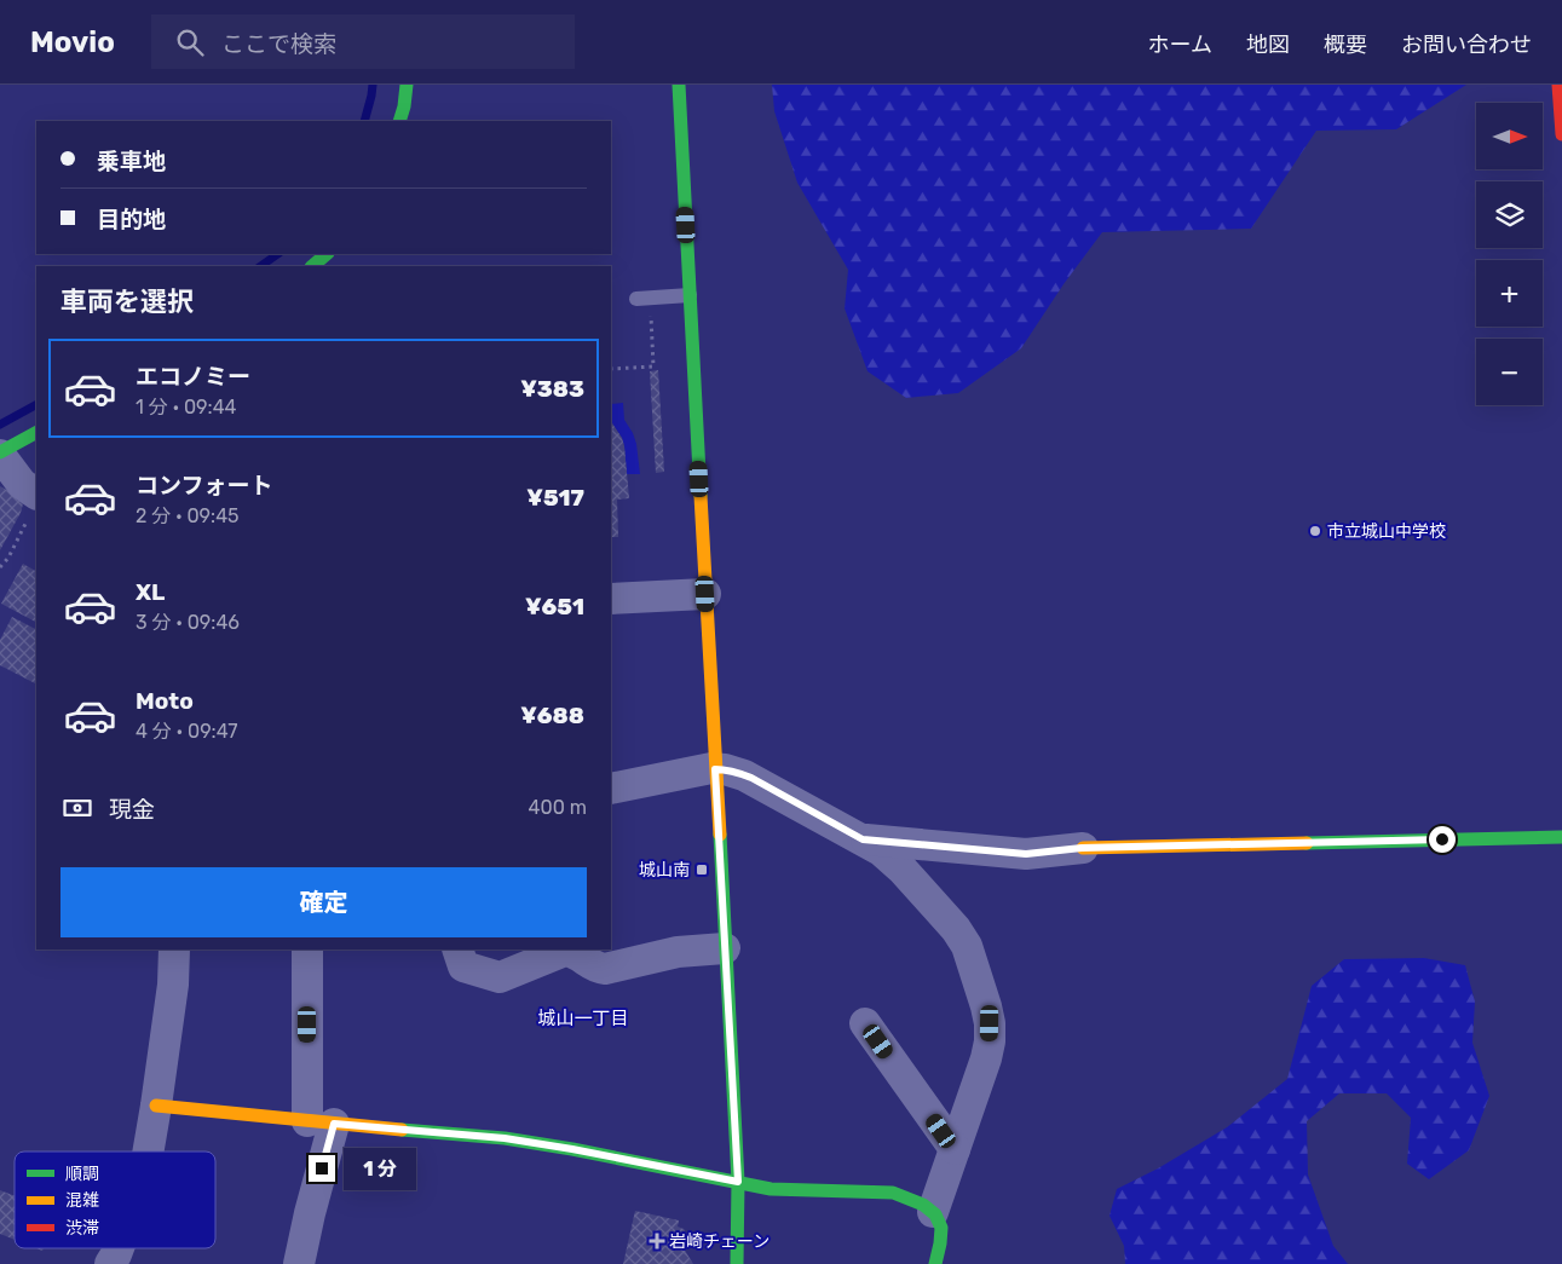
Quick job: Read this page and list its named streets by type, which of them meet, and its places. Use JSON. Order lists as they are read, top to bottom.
{
  "districts": ["城山一丁目"],
  "places": {
    "other": ["市立城山中学校"],
    "transit": ["城山南"],
    "health": ["岩崎チェーン"]
  },
  "legend": ["順調", "混雑", "渋滞"],
  "north": "right",
  "page": {
    "header": "Movio",
    "search": "ここで検索",
    "nav": [
      "ホーム",
      "地図",
      "概要",
      "お問い合わせ"
    ],
    "map_buttons": ["+", "−"],
    "banner": ["乗車地", "目的地"],
    "heading": "車両を選択",
    "list": [
      {
        "name": "エコノミー",
        "note": "1 分 · 09:44",
        "value": "¥383"
      },
      {
        "name": "コンフォート",
        "note": "2 分 · 09:45",
        "value": "¥517"
      },
      {
        "name": "XL",
        "note": "3 分 · 09:46",
        "value": "¥651"
      },
      {
        "name": "Moto",
        "note": "4 分 · 09:47",
        "value": "¥688"
      }
    ],
    "pay": ["現金", "400 m"],
    "buttons": "確定",
    "bubble": "1 分"
  }
}
